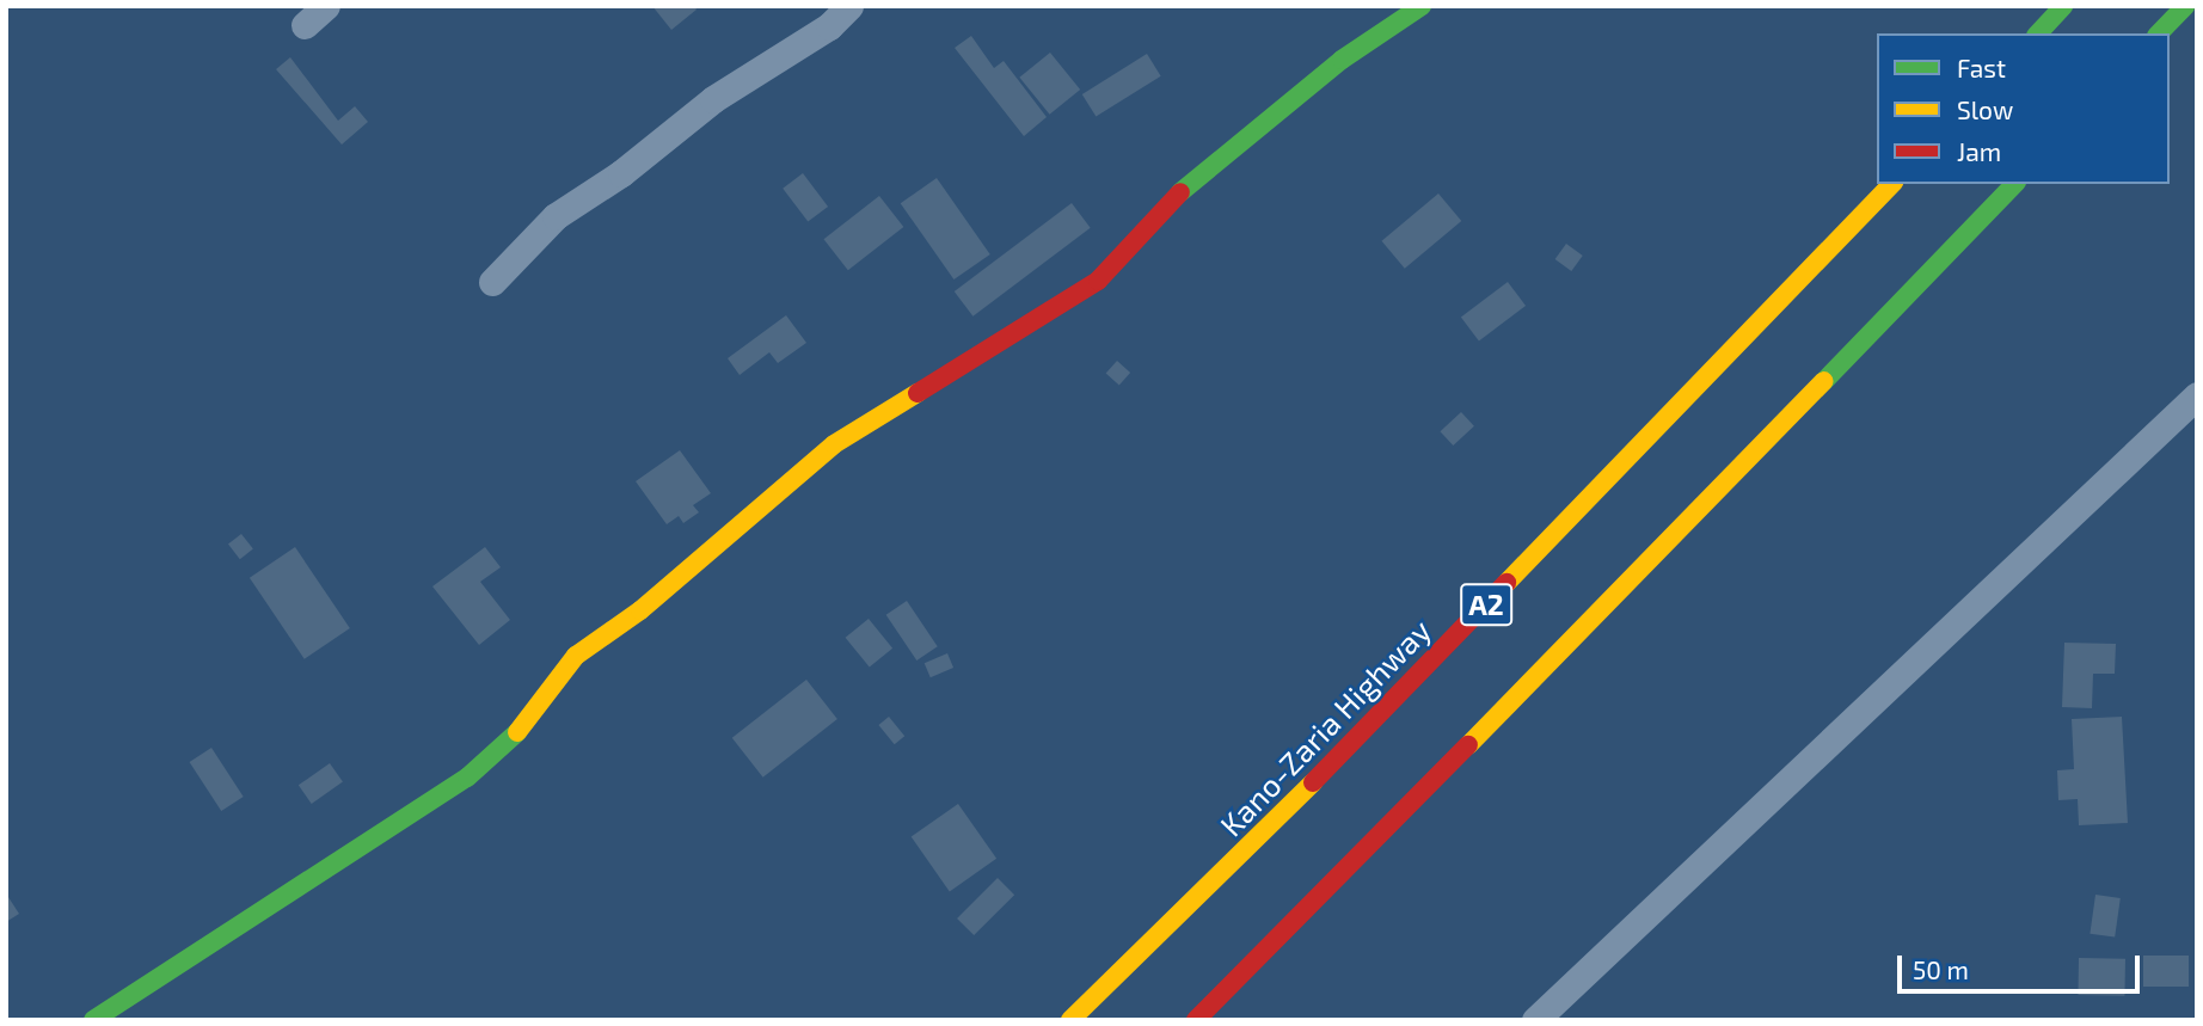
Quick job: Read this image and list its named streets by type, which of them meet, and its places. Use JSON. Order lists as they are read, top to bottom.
{
  "streets": {
    "main road": ["A2", "Kano-Zaria Highway"]
  },
  "legend": ["Fast", "Slow", "Jam"],
  "scale_bar": "50 m"
}
